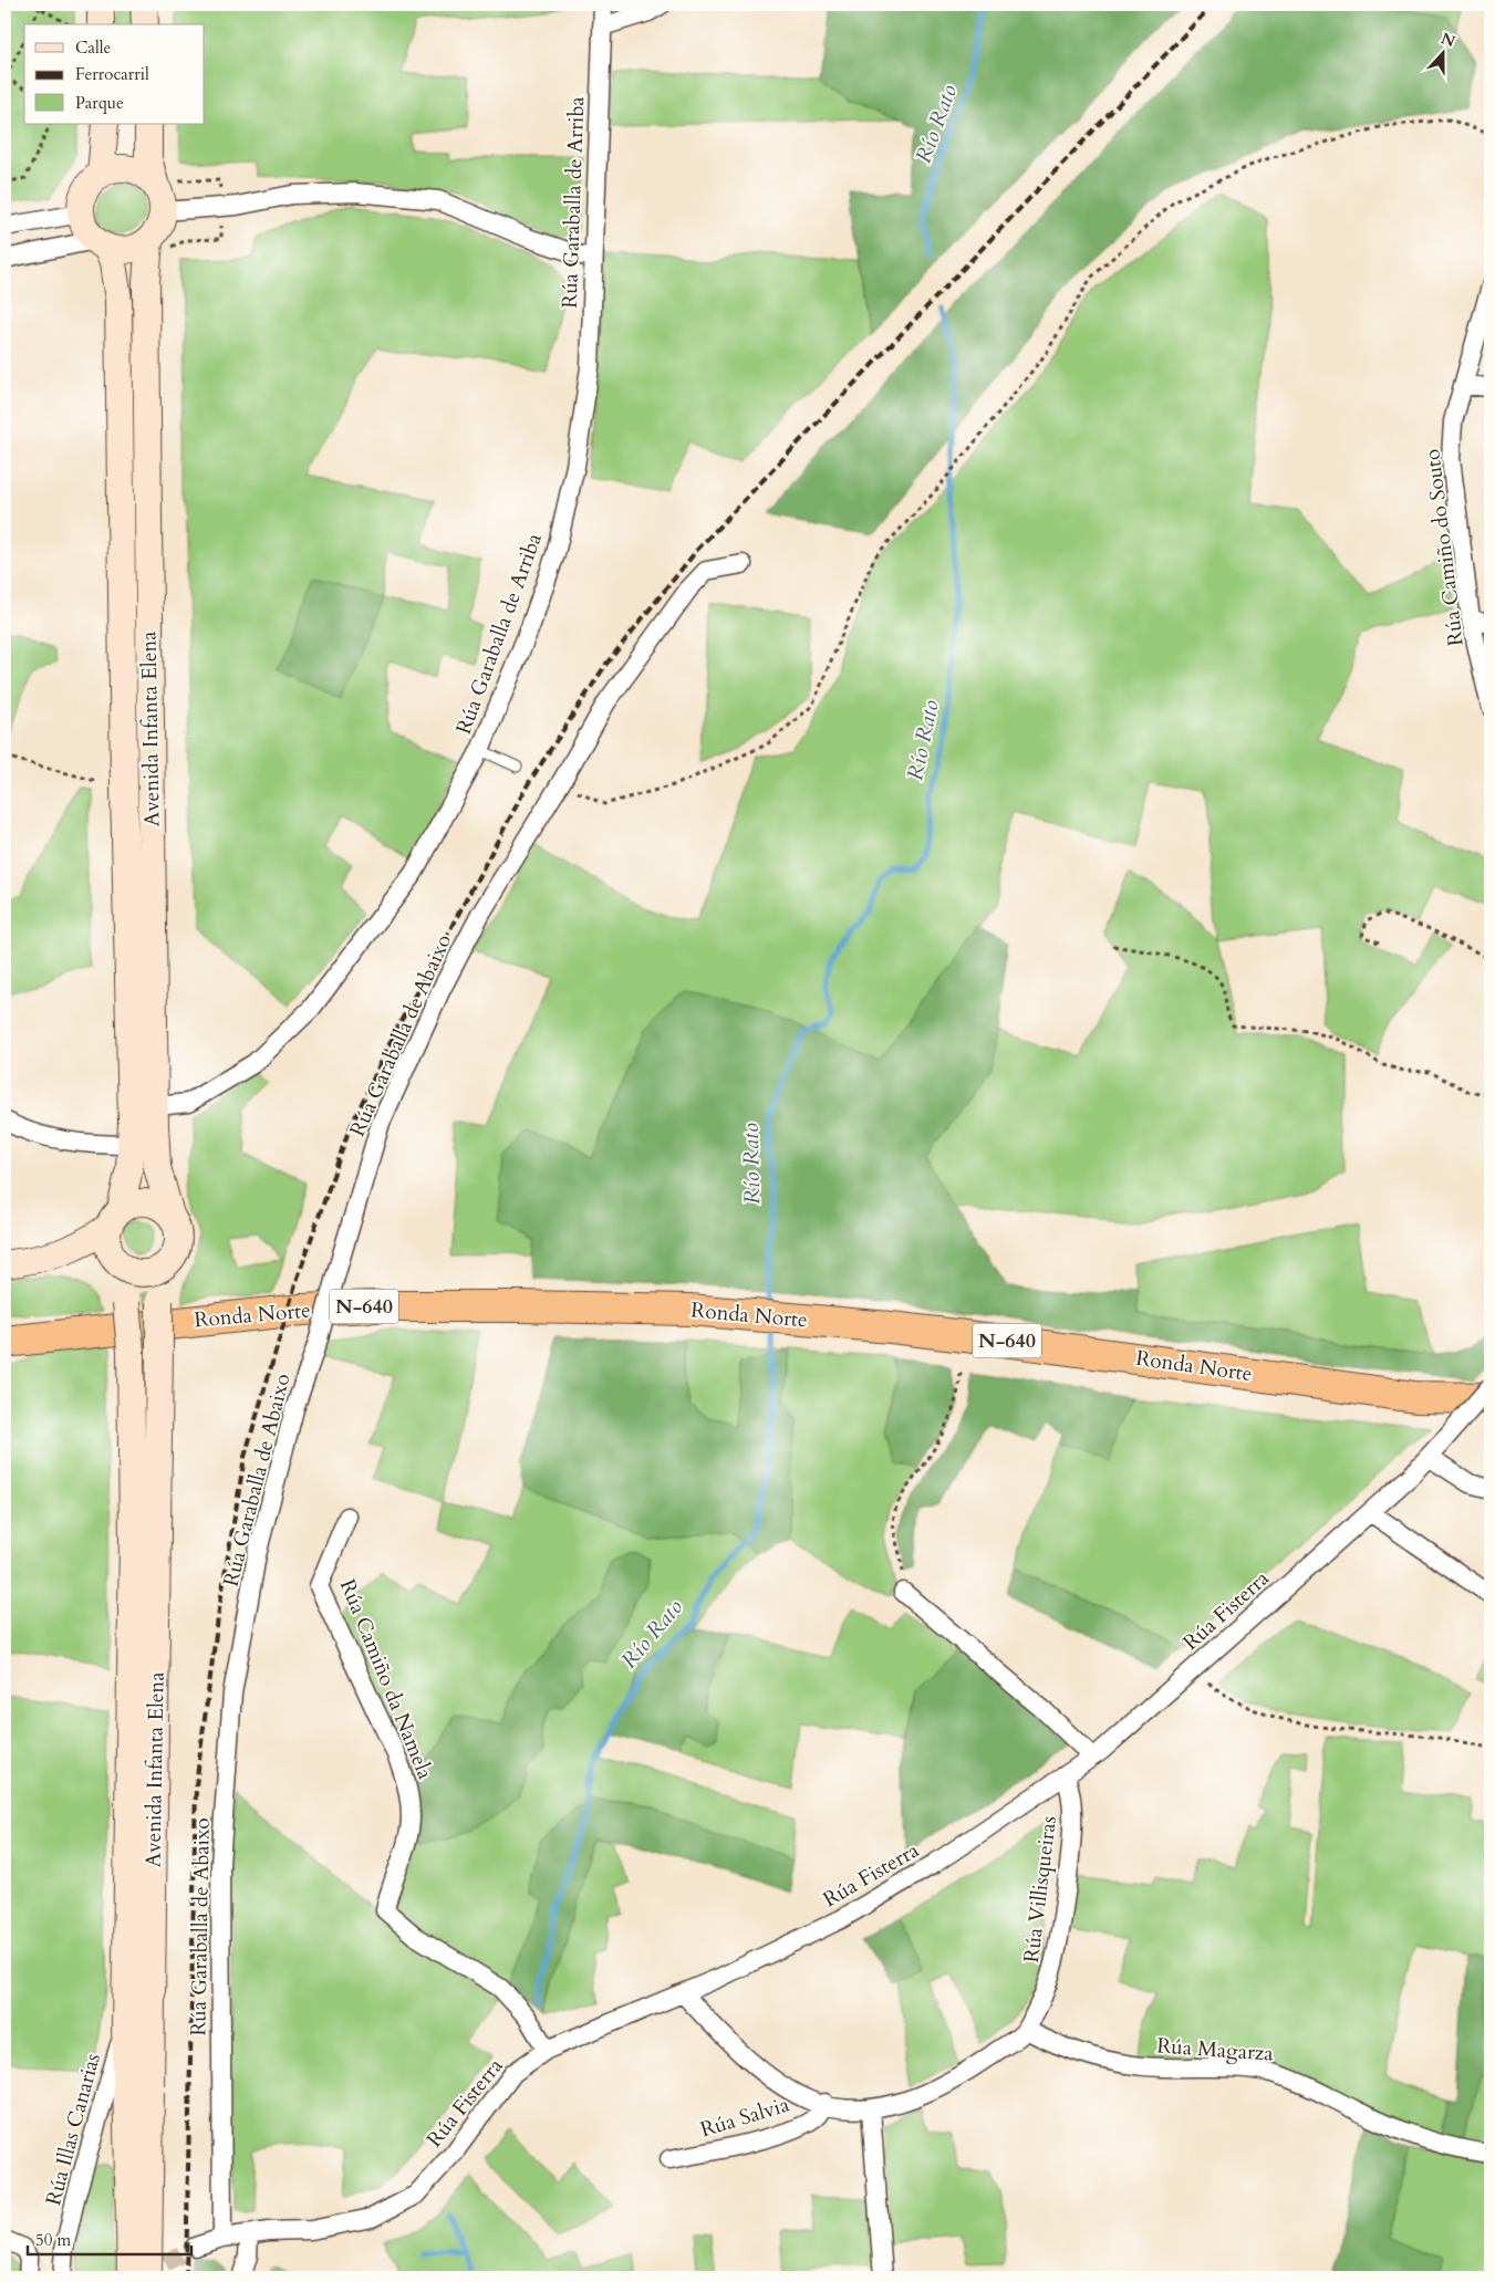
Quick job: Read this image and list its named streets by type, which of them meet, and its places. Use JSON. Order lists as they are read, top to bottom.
{
  "streets": {
    "highway": ["N-640", "Ronda Norte"],
    "street": [
      "Rúa Garaballa de Arriba",
      "Rúa Camiño do Souto",
      "Avenida Infanta Elena",
      "Rúa Garaballa de Abaixo",
      "Rúa Fisterra",
      "Rúa Camiño da Namela",
      "Rúa Villisqueiras",
      "Rúa Magarza",
      "Rúa Salvia",
      "Rúa Illas Canarias"
    ]
  },
  "crossings": [
    ["Rúa Garaballa de Arriba", "Avenida Infanta Elena"],
    ["Avenida Infanta Elena", "Rúa Illas Canarias"],
    ["Rúa Garaballa de Abaixo", "Rúa Fisterra"],
    ["Rúa Fisterra", "Rúa Camiño da Namela"],
    ["Rúa Fisterra", "Rúa Villisqueiras"],
    ["Rúa Villisqueiras", "Rúa Magarza"],
    ["Rúa Villisqueiras", "Rúa Salvia"]
  ],
  "water": ["Río Rato"],
  "legend": ["Calle", "Ferrocarril", "Parque"],
  "scale_bar": "50 m",
  "north": "top"
}
